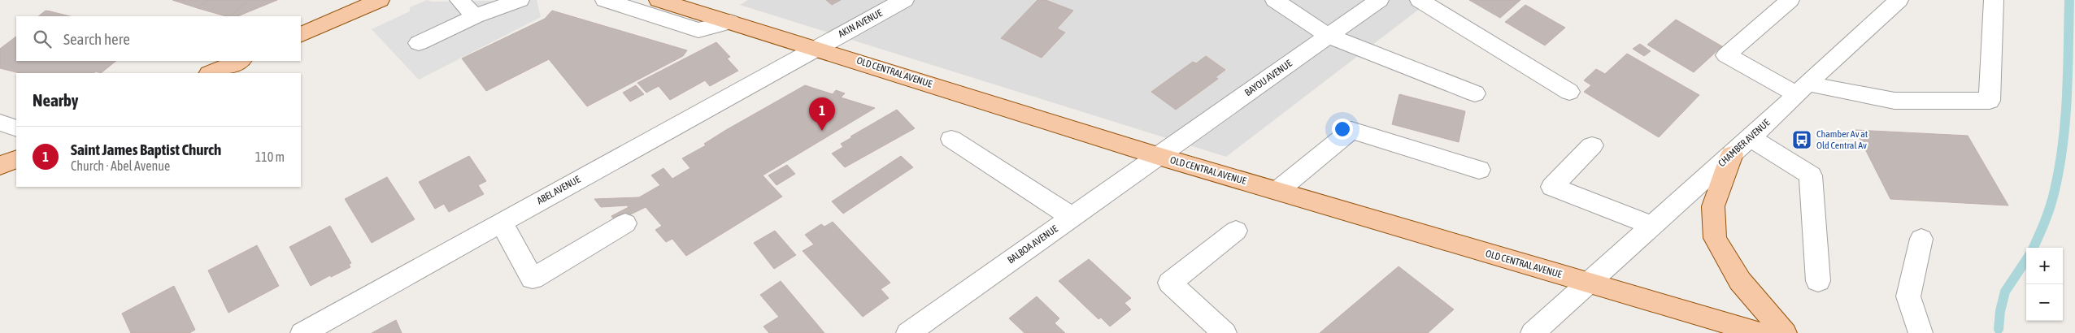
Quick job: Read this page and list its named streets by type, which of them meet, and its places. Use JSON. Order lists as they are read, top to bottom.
{
  "streets": {
    "main road": ["OLD CENTRAL AVENUE"],
    "street": [
      "AKIN AVENUE",
      "BAYOU AVENUE",
      "CHAMBER AVENUE",
      "ABEL AVENUE",
      "BALBOA AVENUE"
    ]
  },
  "crossings": [
    ["AKIN AVENUE", "OLD CENTRAL AVENUE"],
    ["AKIN AVENUE", "ABEL AVENUE"],
    ["OLD CENTRAL AVENUE", "BAYOU AVENUE"],
    ["OLD CENTRAL AVENUE", "CHAMBER AVENUE"],
    ["OLD CENTRAL AVENUE", "ABEL AVENUE"],
    ["OLD CENTRAL AVENUE", "BALBOA AVENUE"],
    ["BAYOU AVENUE", "BALBOA AVENUE"]
  ],
  "places": {
    "bus stop": ["Chamber Av at Old Central Av"]
  },
  "page": {
    "search": "Search here",
    "heading": "Nearby",
    "pins": "1",
    "list": [
      {
        "mark": "1",
        "name": "Saint James Baptist Church",
        "note": "Church · Abel Avenue",
        "value": "110 m"
      }
    ],
    "map_buttons": ["+", "−"]
  }
}
